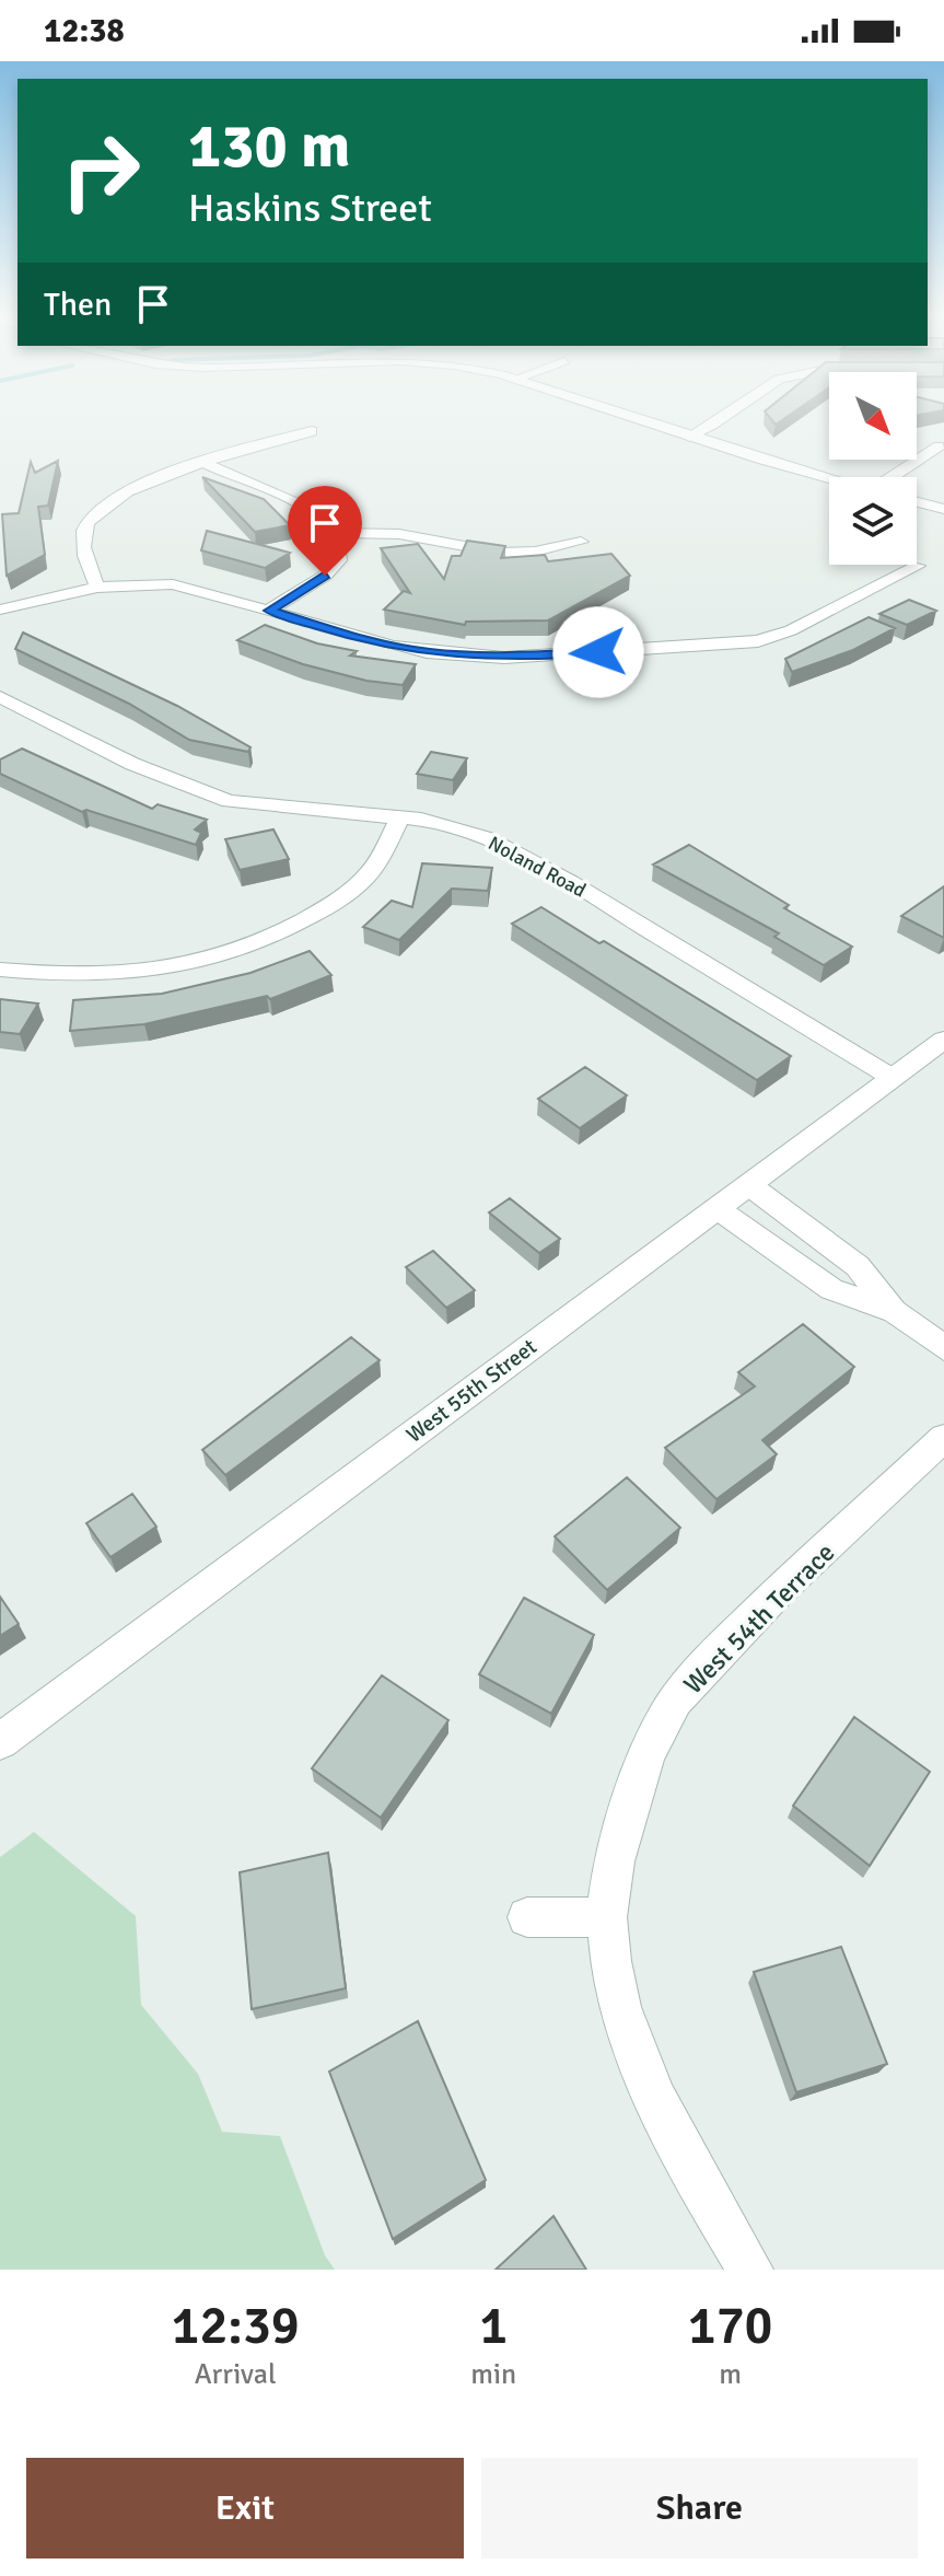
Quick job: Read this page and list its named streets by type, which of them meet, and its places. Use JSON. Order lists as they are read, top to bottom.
{
  "streets": {
    "street": ["Noland Road", "West 55th Street", "West 54th Terrace"]
  },
  "crossings": [
    ["Noland Road", "West 55th Street"]
  ],
  "north": "bottom right",
  "page": {
    "status": "12:38",
    "turn": ["130 m", "Haskins Street"],
    "then": "Then",
    "eta": [
      "12:39",
      "Arrival",
      "1",
      "min",
      "170",
      "m"
    ],
    "buttons": ["Exit", "Share"]
  }
}
